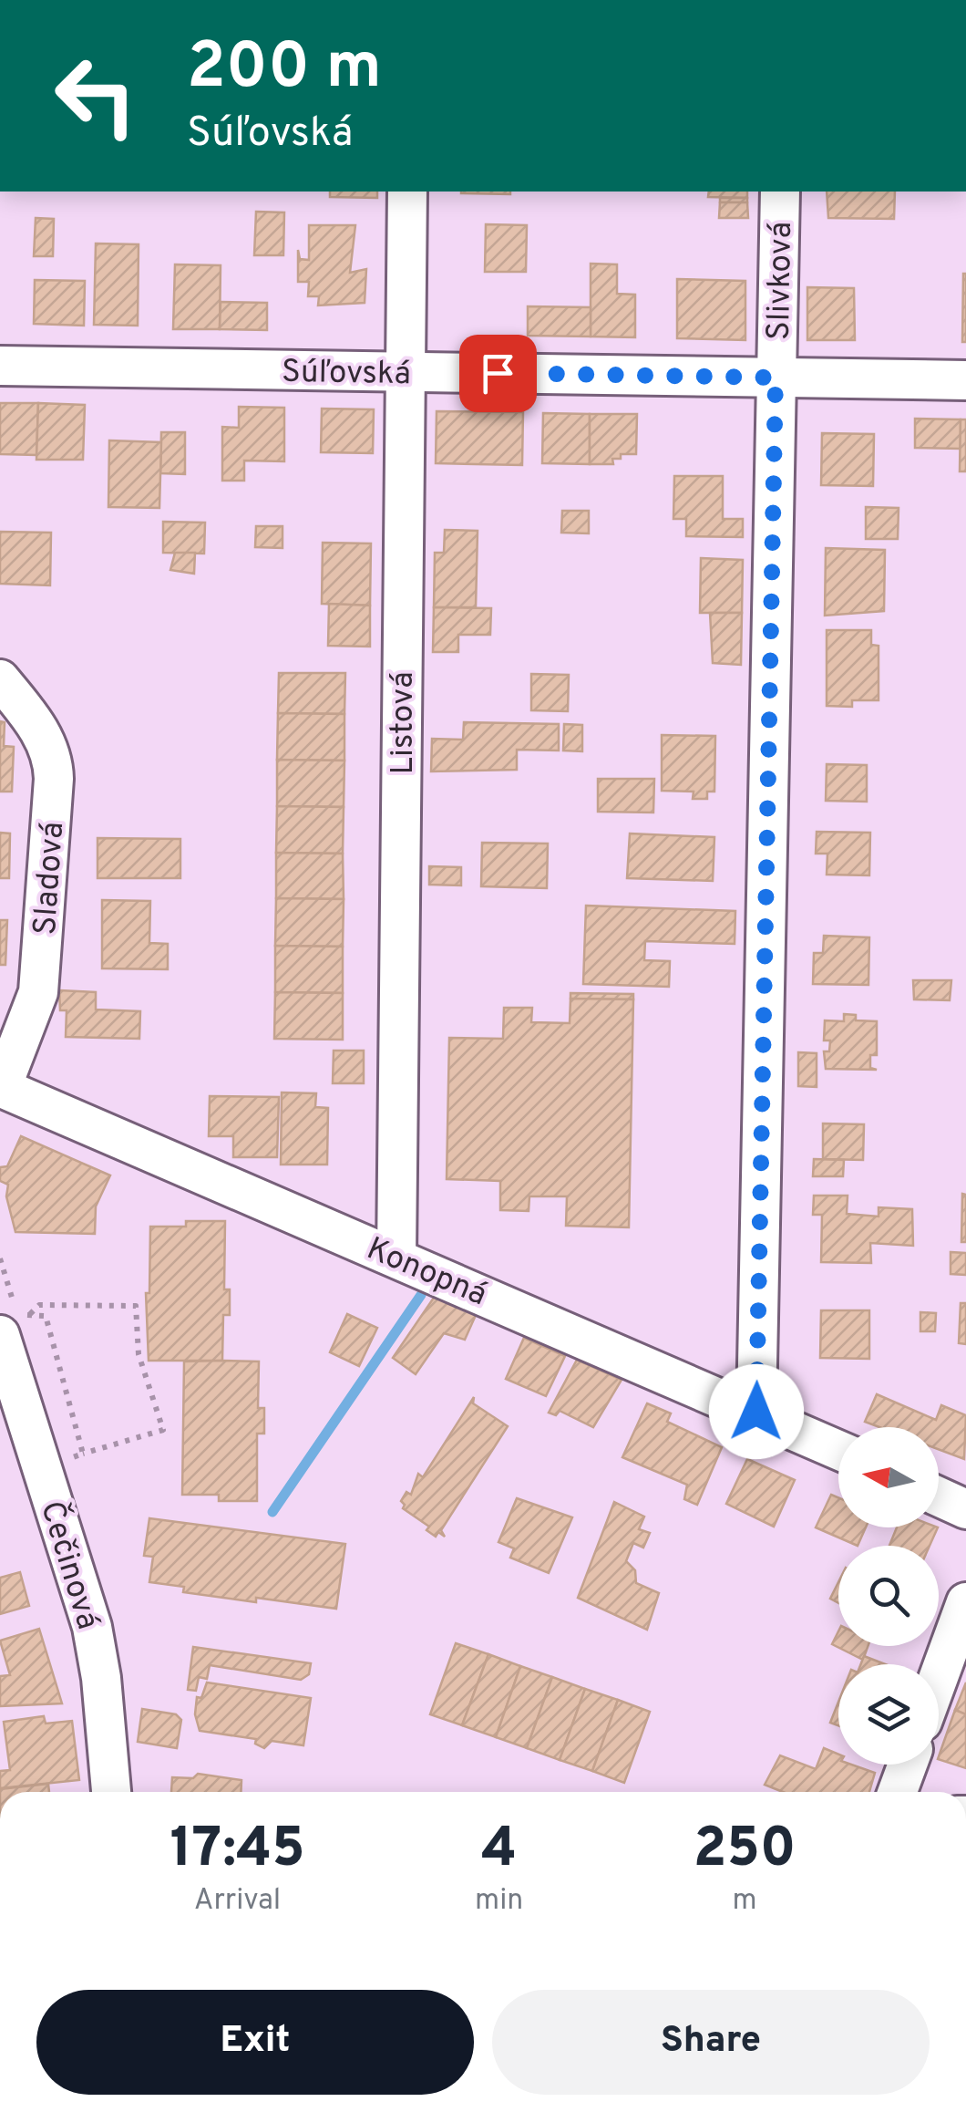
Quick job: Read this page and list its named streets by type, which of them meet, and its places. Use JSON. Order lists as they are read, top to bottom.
{
  "streets": {
    "street": [
      "Slivková",
      "Súľovská",
      "Listová",
      "Sladová",
      "Konopná",
      "Čečinová"
    ]
  },
  "crossings": [
    ["Slivková", "Súľovská"],
    ["Slivková", "Konopná"],
    ["Súľovská", "Listová"],
    ["Listová", "Konopná"],
    ["Sladová", "Konopná"]
  ],
  "north": "left",
  "page": {
    "turn": ["200 m", "Súľovská"],
    "eta": [
      "17:45",
      "Arrival",
      "4",
      "min",
      "250",
      "m"
    ],
    "buttons": ["Exit", "Share"]
  }
}
